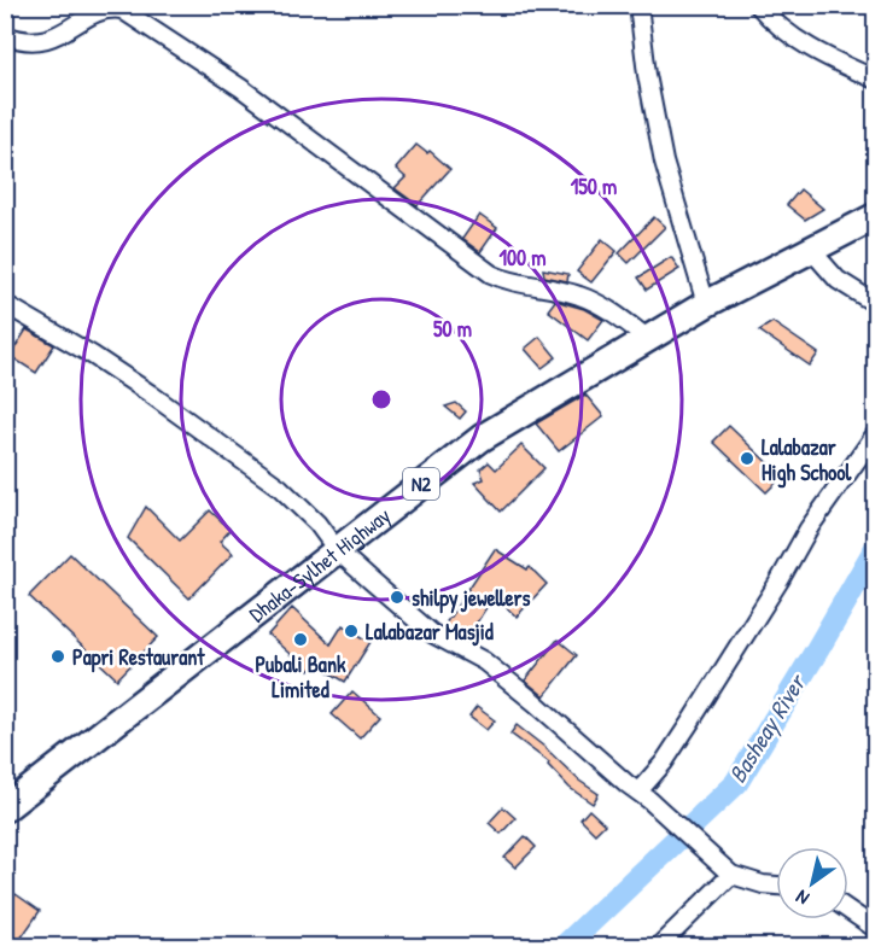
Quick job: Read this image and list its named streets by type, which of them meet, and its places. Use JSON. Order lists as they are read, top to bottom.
{
  "streets": {
    "highway": ["N2", "Dhaka-Sylhet Highway"]
  },
  "water": ["Basheay River"],
  "places": [
    "Lalabazar High School",
    "shilpy jewellers",
    "Lalabazar Masjid",
    "Pubali Bank Limited",
    "Papri Restaurant"
  ],
  "north": "bottom left",
  "rings": ["150 m", "100 m", "50 m"]
}
